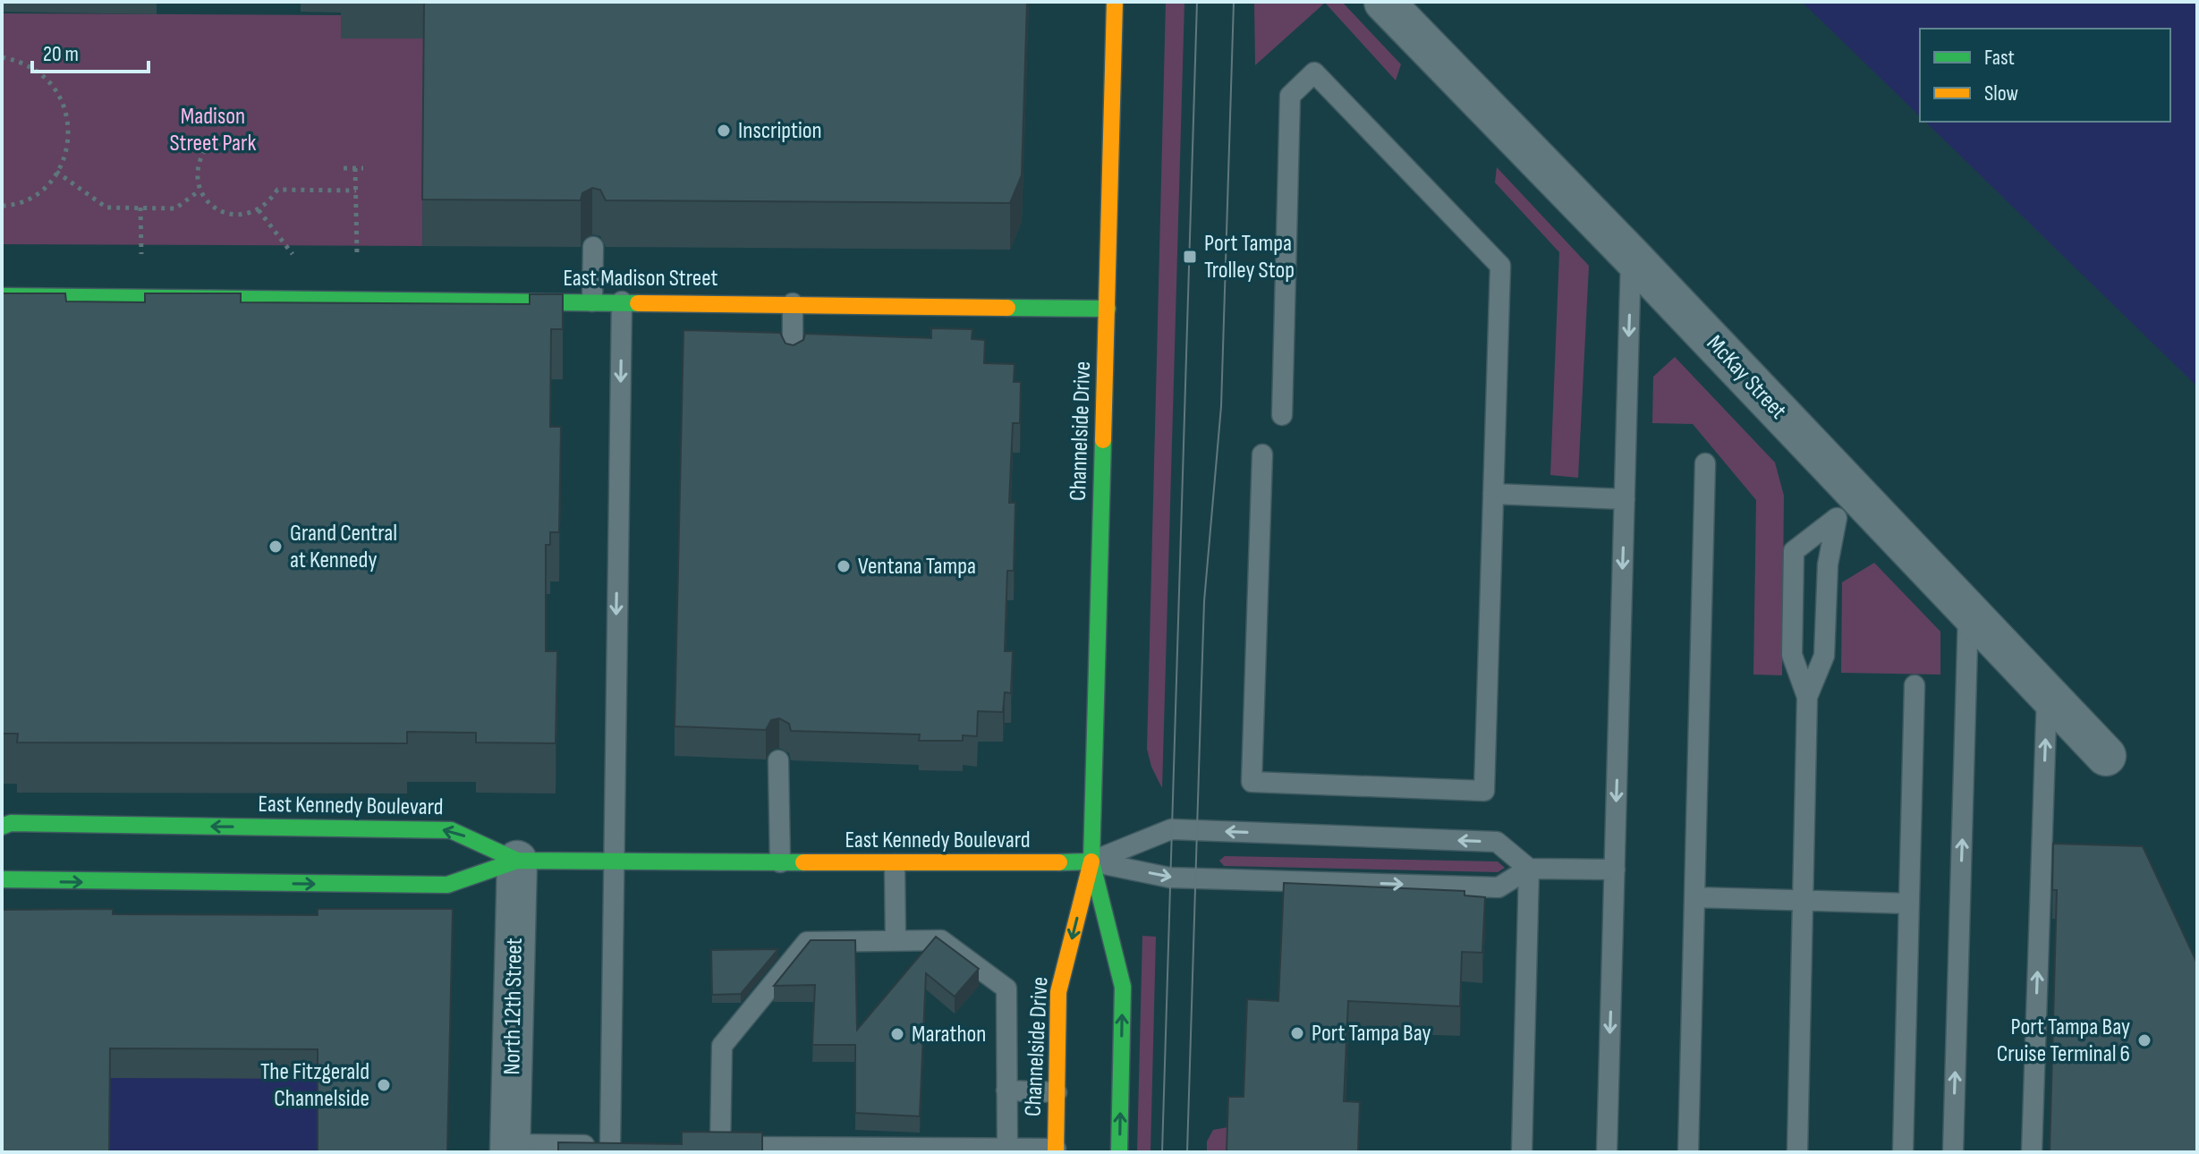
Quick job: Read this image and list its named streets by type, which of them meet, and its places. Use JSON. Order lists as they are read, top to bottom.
{
  "streets": {
    "main road": ["East Madison Street", "Channelside Drive", "East Kennedy Boulevard"],
    "street": ["McKay Street", "North 12th Street"]
  },
  "crossings": [
    ["East Madison Street", "Channelside Drive"],
    ["Channelside Drive", "East Kennedy Boulevard"],
    ["East Kennedy Boulevard", "North 12th Street"]
  ],
  "parks": ["Madison Street Park"],
  "places": {
    "other": [
      "Inscription",
      "Grand Central at Kennedy",
      "Ventana Tampa",
      "Port Tampa Bay",
      "Marathon",
      "Port Tampa Bay Cruise Terminal 6",
      "The Fitzgerald Channelside"
    ],
    "transit": ["Port Tampa Trolley Stop"]
  },
  "legend": ["Fast", "Slow"],
  "scale_bar": "20 m"
}
